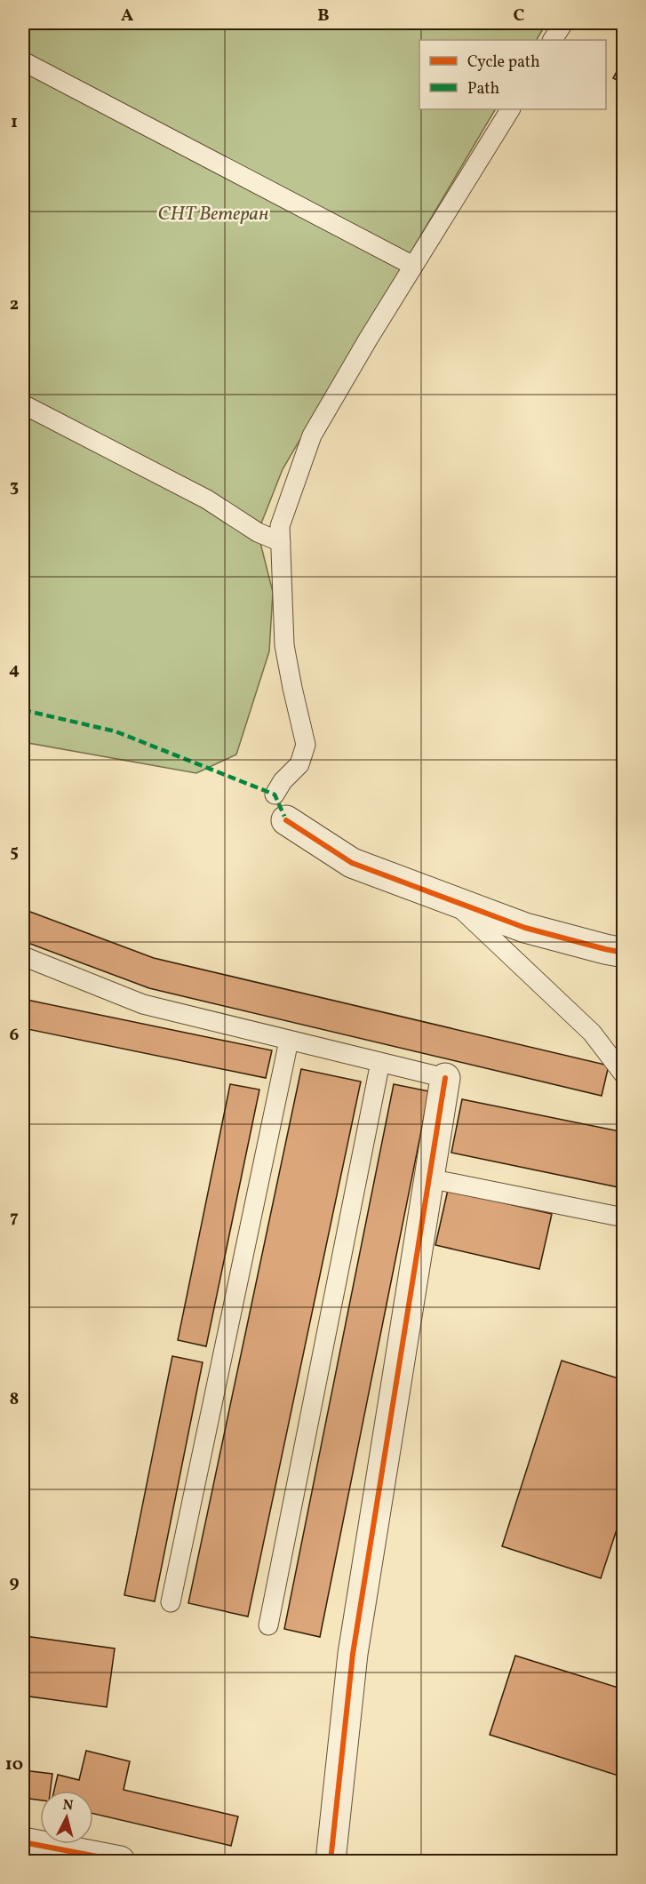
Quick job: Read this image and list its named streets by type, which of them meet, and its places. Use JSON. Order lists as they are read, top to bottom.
{
  "parks": ["СНТ Ветеран"],
  "legend": ["Cycle path", "Path"],
  "north": "top",
  "grid": {
    "columns": ["A", "B", "C"],
    "rows": [
      "1",
      "2",
      "3",
      "4",
      "5",
      "6",
      "7",
      "8",
      "9",
      "10"
    ]
  }
}
